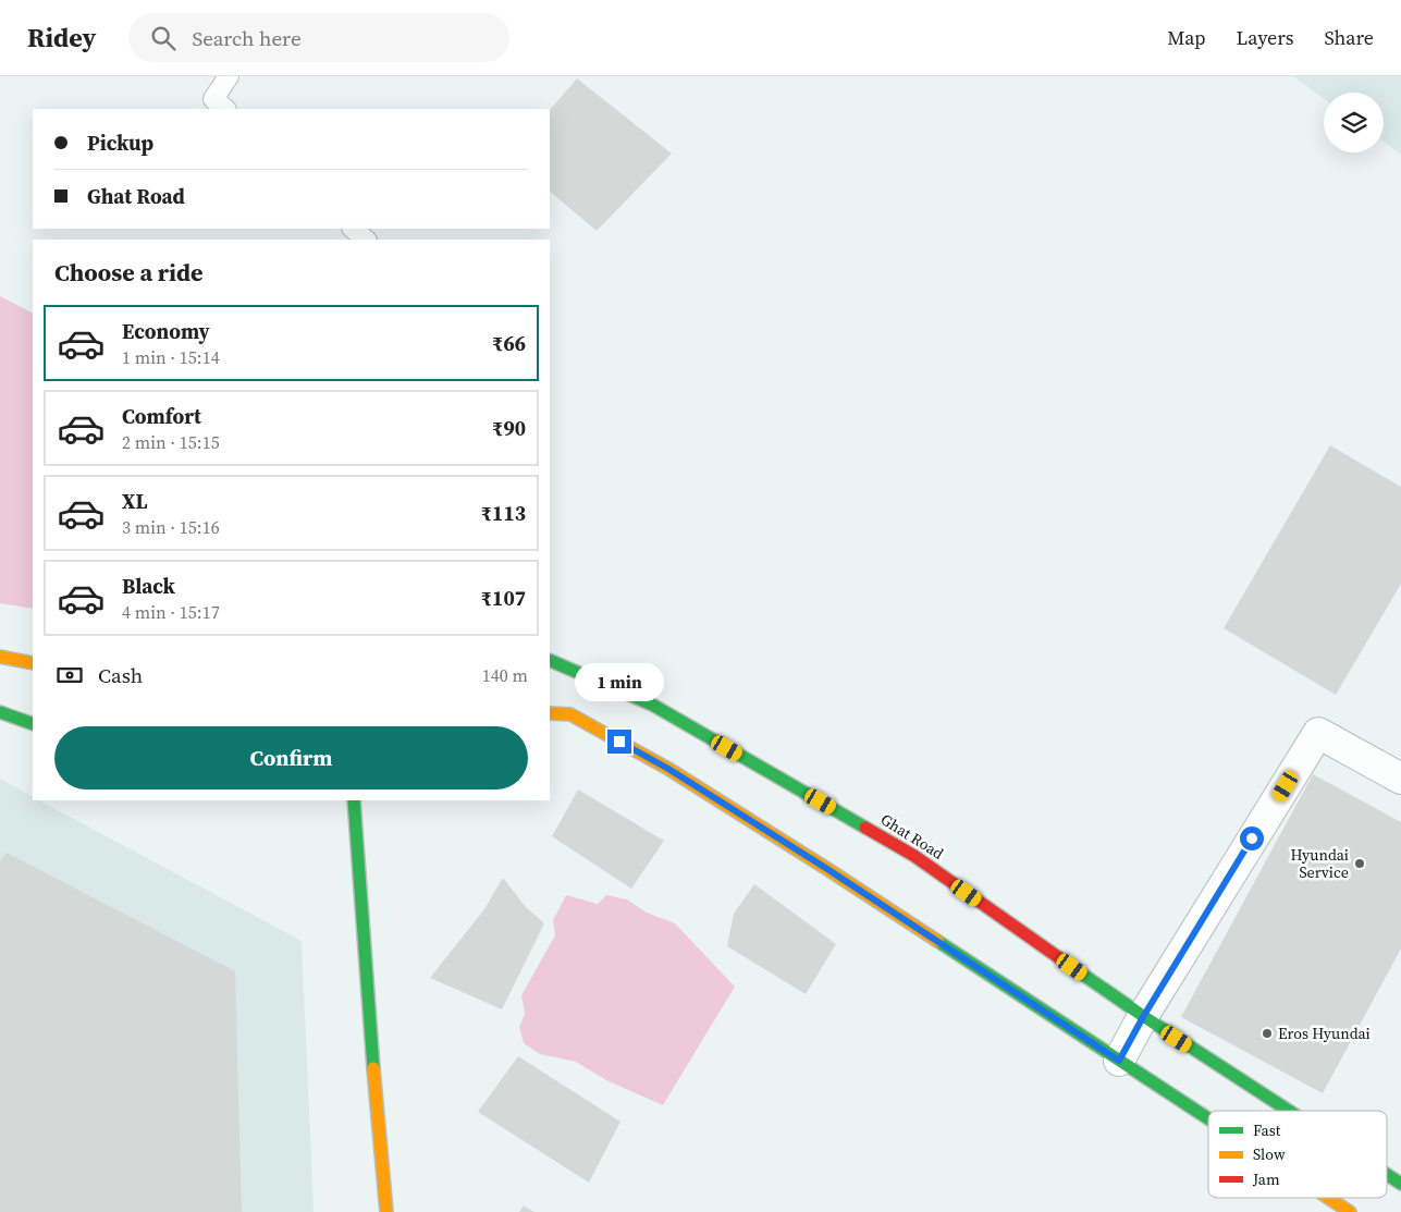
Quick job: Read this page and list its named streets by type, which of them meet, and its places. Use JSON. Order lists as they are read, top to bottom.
{
  "streets": {
    "main road": ["Ghat Road"]
  },
  "places": ["Hyundai Service", "Eros Hyundai"],
  "legend": ["Fast", "Slow", "Jam"],
  "page": {
    "header": "Ridey",
    "search": "Search here",
    "nav": ["Map", "Layers", "Share"],
    "banner": ["Pickup", "Ghat Road"],
    "heading": "Choose a ride",
    "list": [
      {
        "name": "Economy",
        "note": "1 min · 15:14",
        "value": "₹66"
      },
      {
        "name": "Comfort",
        "note": "2 min · 15:15",
        "value": "₹90"
      },
      {
        "name": "XL",
        "note": "3 min · 15:16",
        "value": "₹113"
      },
      {
        "name": "Black",
        "note": "4 min · 15:17",
        "value": "₹107"
      }
    ],
    "pay": ["Cash", "140 m"],
    "bubble": "1 min",
    "buttons": "Confirm"
  }
}
